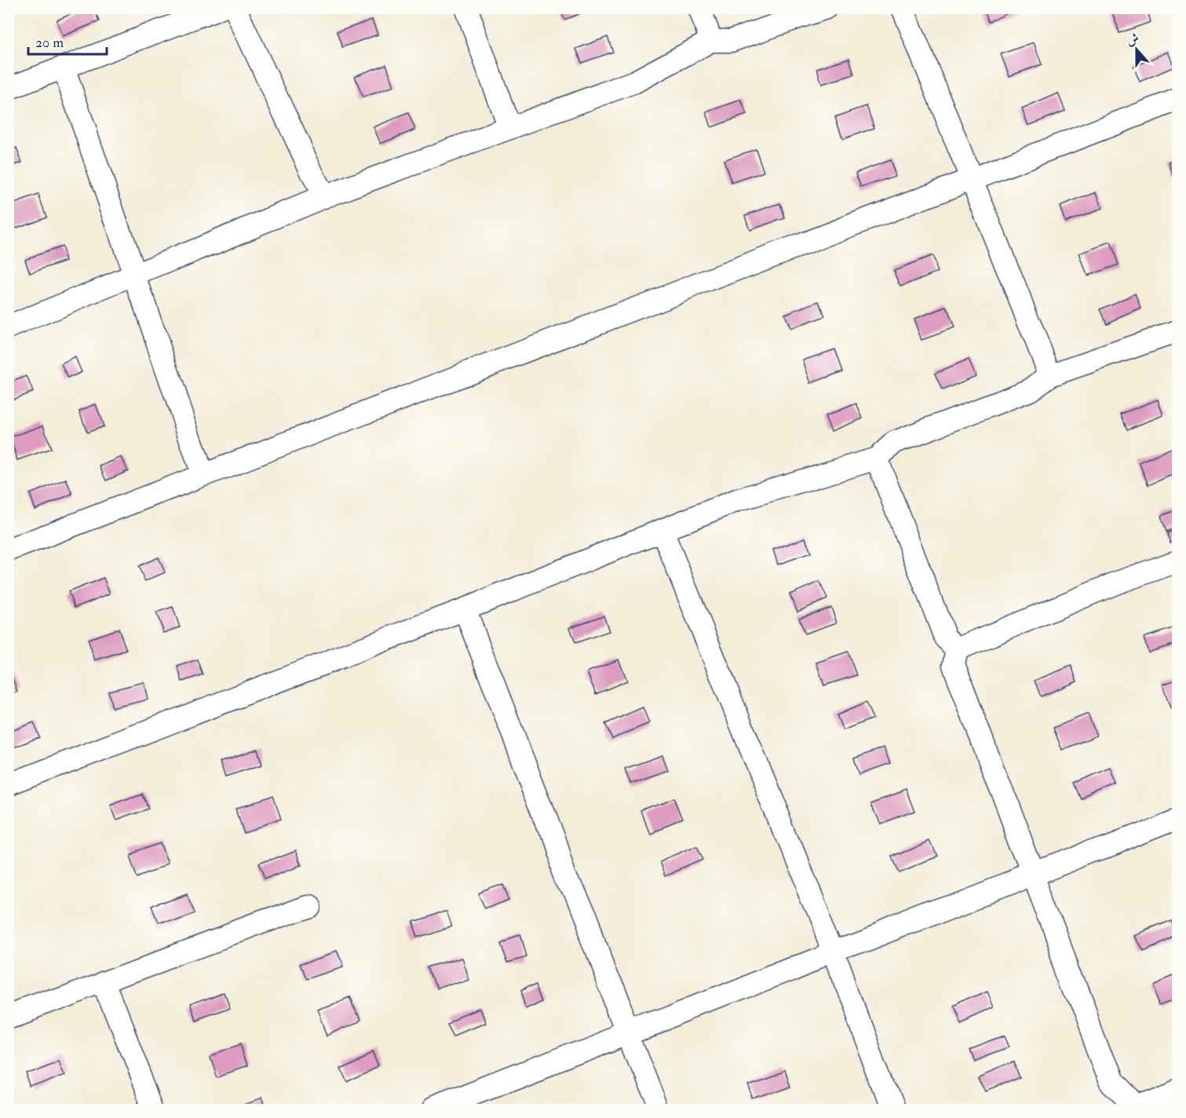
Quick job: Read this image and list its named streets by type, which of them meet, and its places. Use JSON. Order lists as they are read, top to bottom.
{
  "scale_bar": "20 m",
  "north": "top"
}
